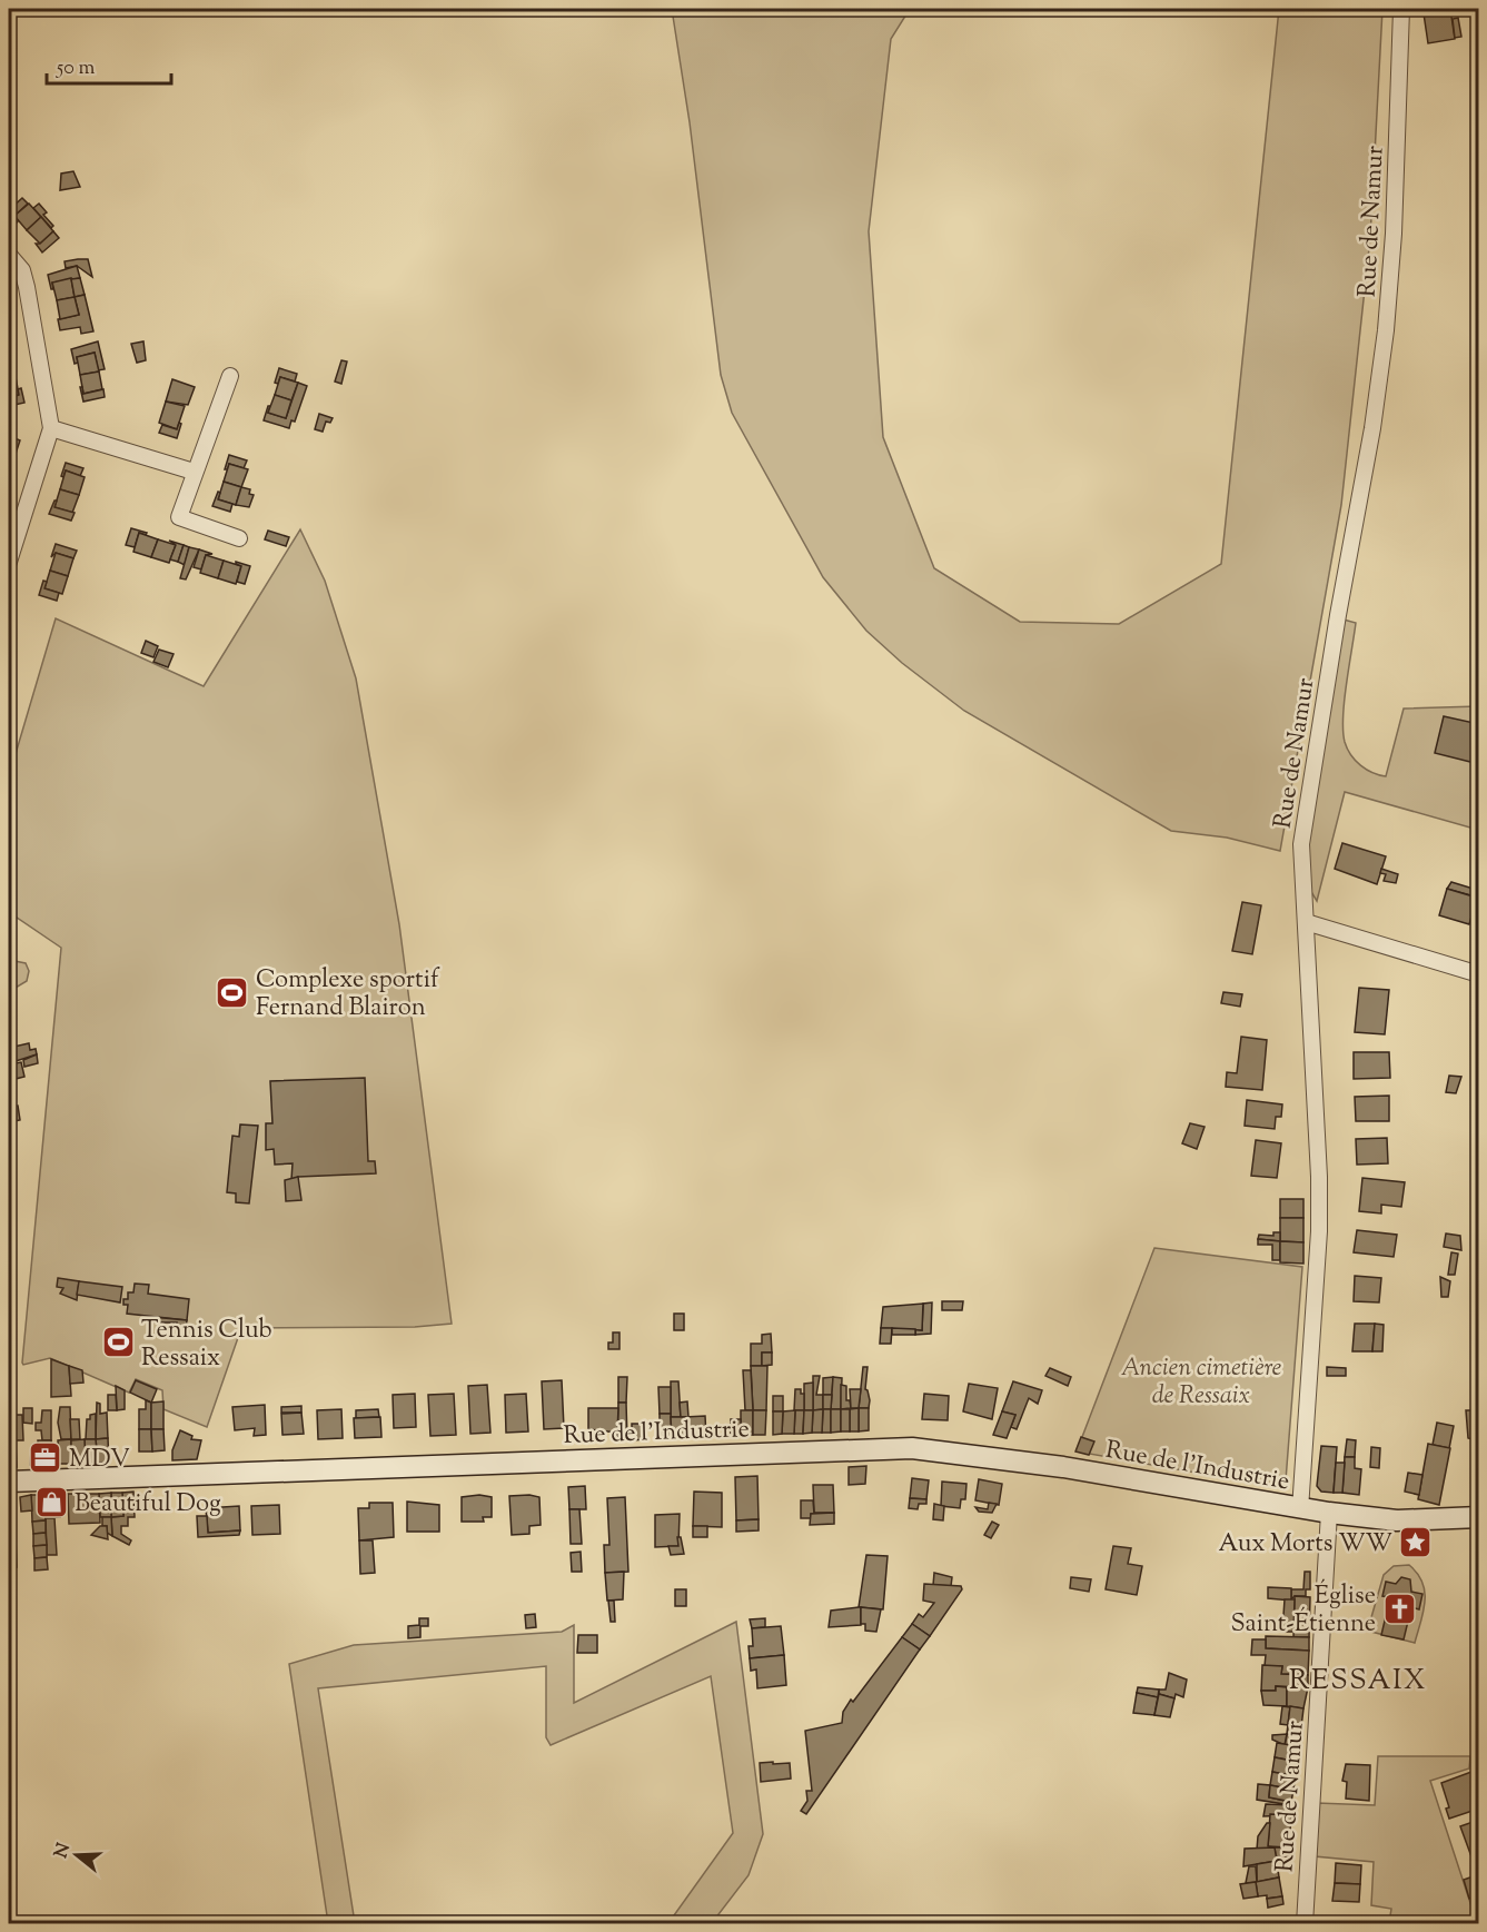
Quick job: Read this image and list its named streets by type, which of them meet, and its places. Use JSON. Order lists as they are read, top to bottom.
{
  "streets": {
    "street": ["Rue de Namur", "Rue de l'Industrie"]
  },
  "crossings": [
    ["Rue de Namur", "Rue de l'Industrie"]
  ],
  "districts": ["RESSAIX"],
  "parks": ["Ancien cimetière de Ressaix"],
  "places": {
    "sports": ["Complexe sportif Fernand Blairon", "Tennis Club Ressaix"],
    "office": ["MDV"],
    "shop": ["Beautiful Dog"],
    "place": ["Aux Morts WW"],
    "church": ["Église Saint-Étienne"]
  },
  "scale_bar": "50 m",
  "north": "left"
}
